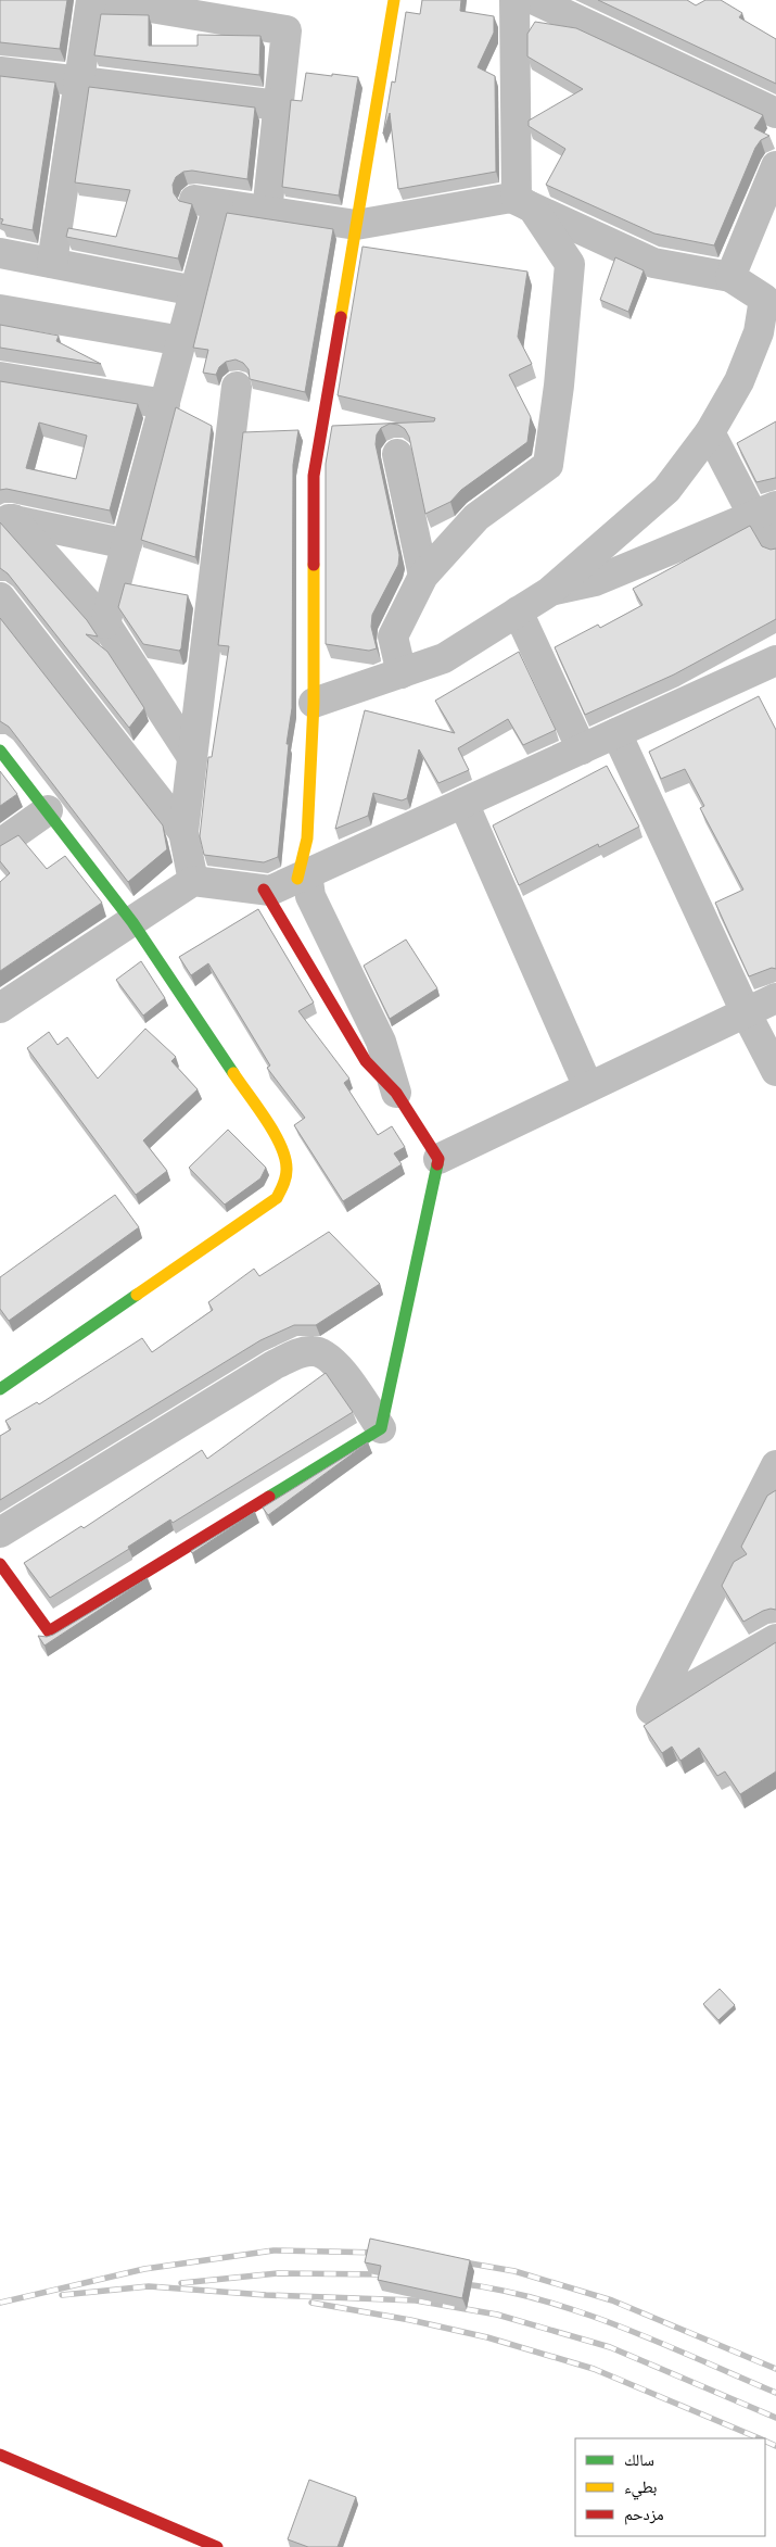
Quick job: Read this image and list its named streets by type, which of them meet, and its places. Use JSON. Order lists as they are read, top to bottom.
{
  "legend": ["سالك", "بطيء", "مزدحم"]
}
